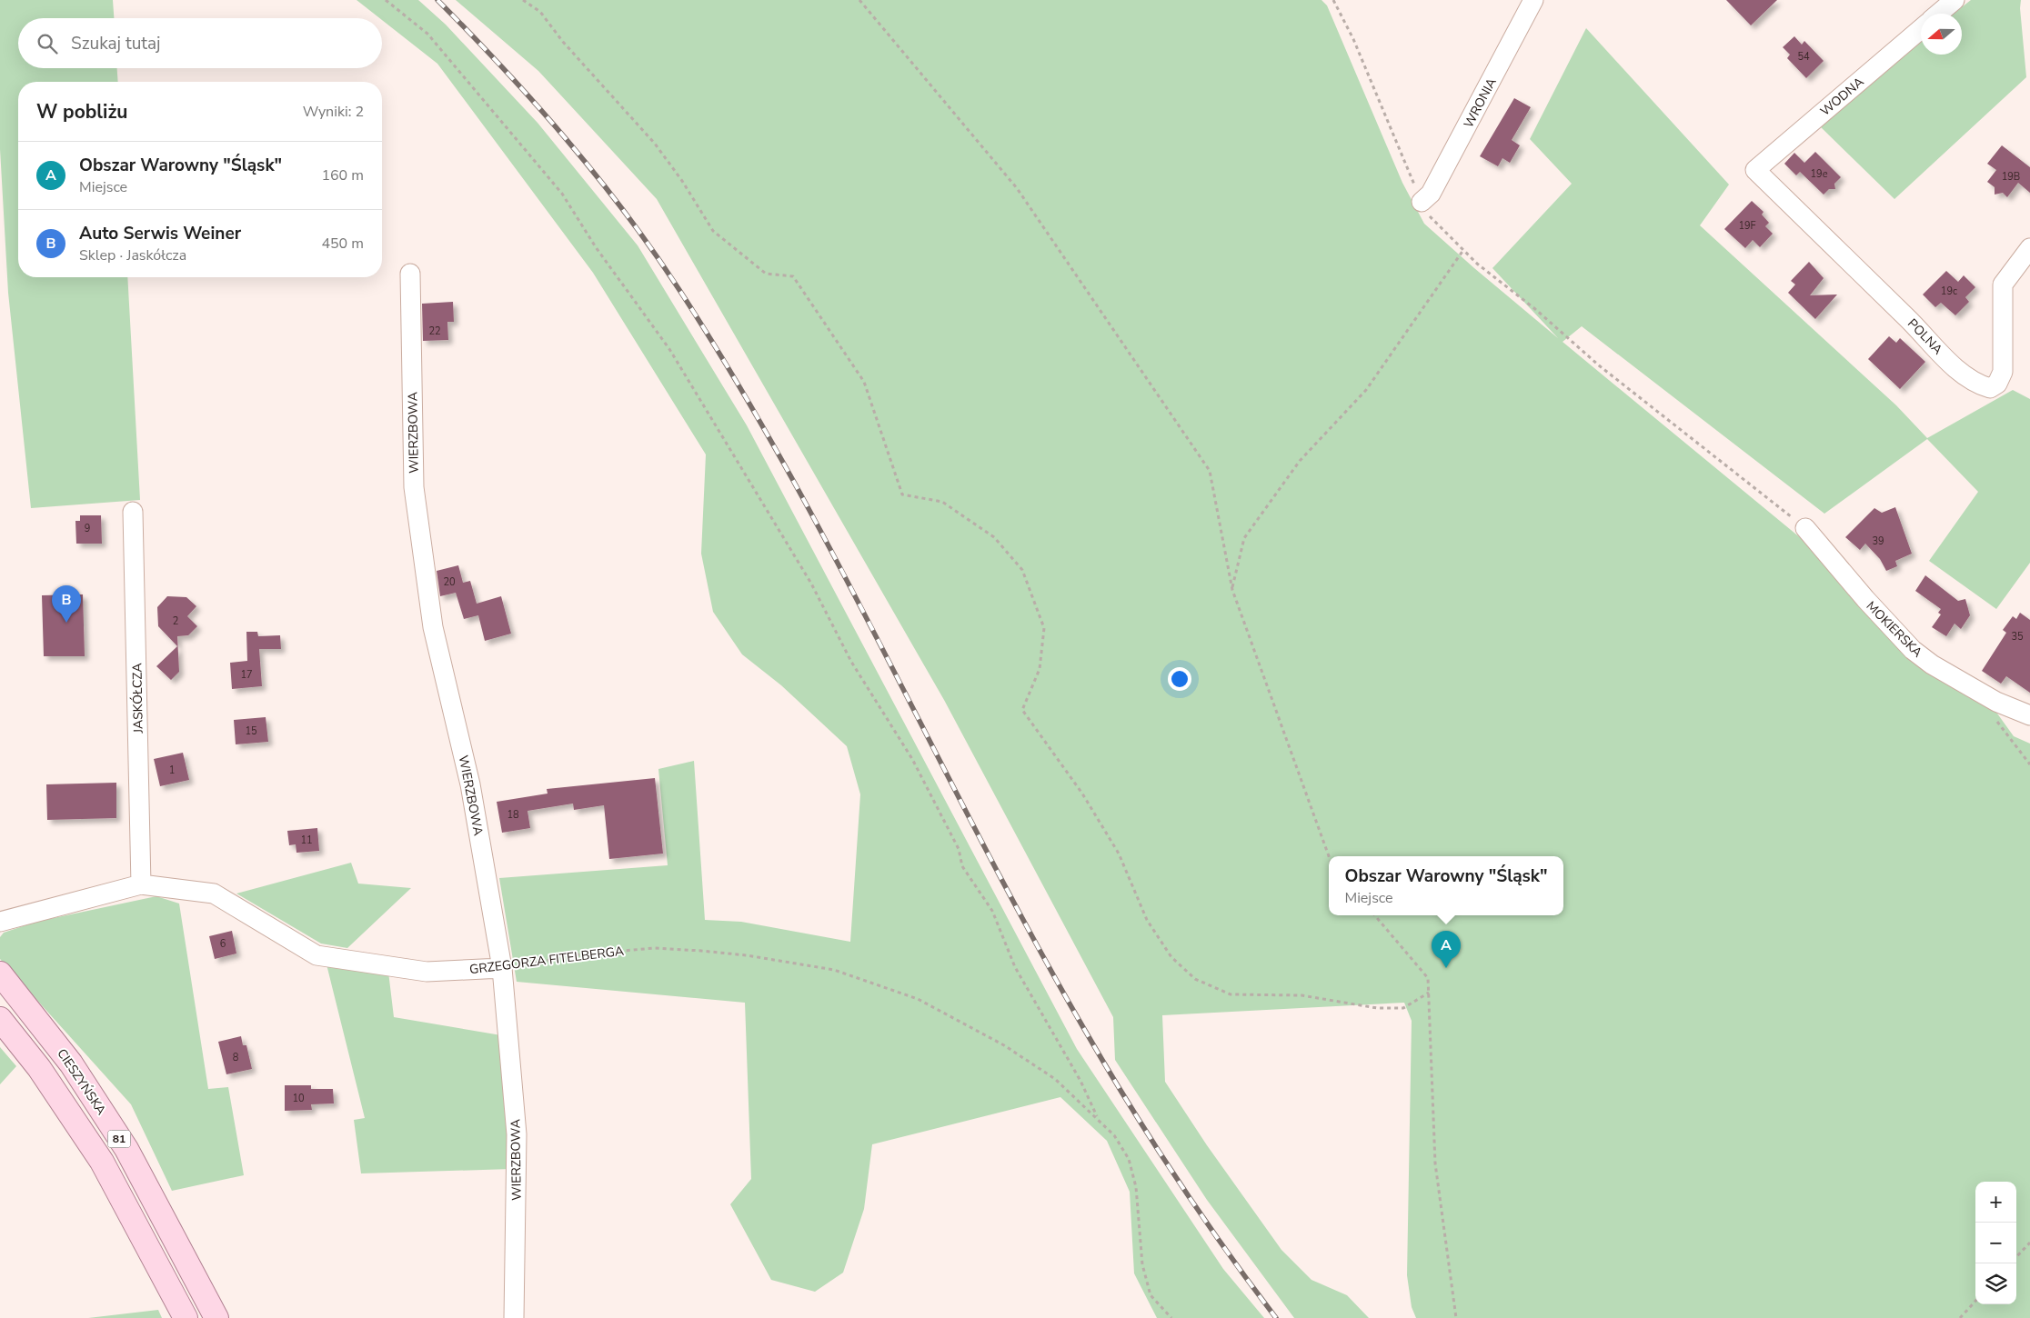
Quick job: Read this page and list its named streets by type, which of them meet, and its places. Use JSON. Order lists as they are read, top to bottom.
{
  "streets": {
    "main road": ["CIESZYŃSKA", "81"],
    "street": [
      "WODNA",
      "WRONIA",
      "POLNA",
      "WIERZBOWA",
      "MOKIERSKA",
      "JASKÓŁCZA",
      "GRZEGORZA FITELBERGA"
    ]
  },
  "crossings": [
    ["WODNA", "POLNA"],
    ["WIERZBOWA", "GRZEGORZA FITELBERGA"],
    ["JASKÓŁCZA", "GRZEGORZA FITELBERGA"]
  ],
  "house_numbers": [
    "54",
    "19e",
    "19B",
    "19F",
    "19c",
    "22",
    "9",
    "39",
    "20",
    "2",
    "35",
    "17",
    "15",
    "1",
    "18",
    "11",
    "6",
    "8",
    "10"
  ],
  "north": "left",
  "page": {
    "search": "Szukaj tutaj",
    "heading": ["W pobliżu", "Wyniki: 2"],
    "list": [
      {
        "mark": "A",
        "name": "Obszar Warowny \"Śląsk\"",
        "note": "Miejsce",
        "value": "160 m"
      },
      {
        "mark": "B",
        "name": "Auto Serwis Weiner",
        "note": "Sklep · Jaskółcza",
        "value": "450 m"
      }
    ],
    "pins": ["B", "A"],
    "popup": ["Obszar Warowny \"Śląsk\"", "Miejsce"],
    "map_buttons": ["+", "−"]
  }
}
